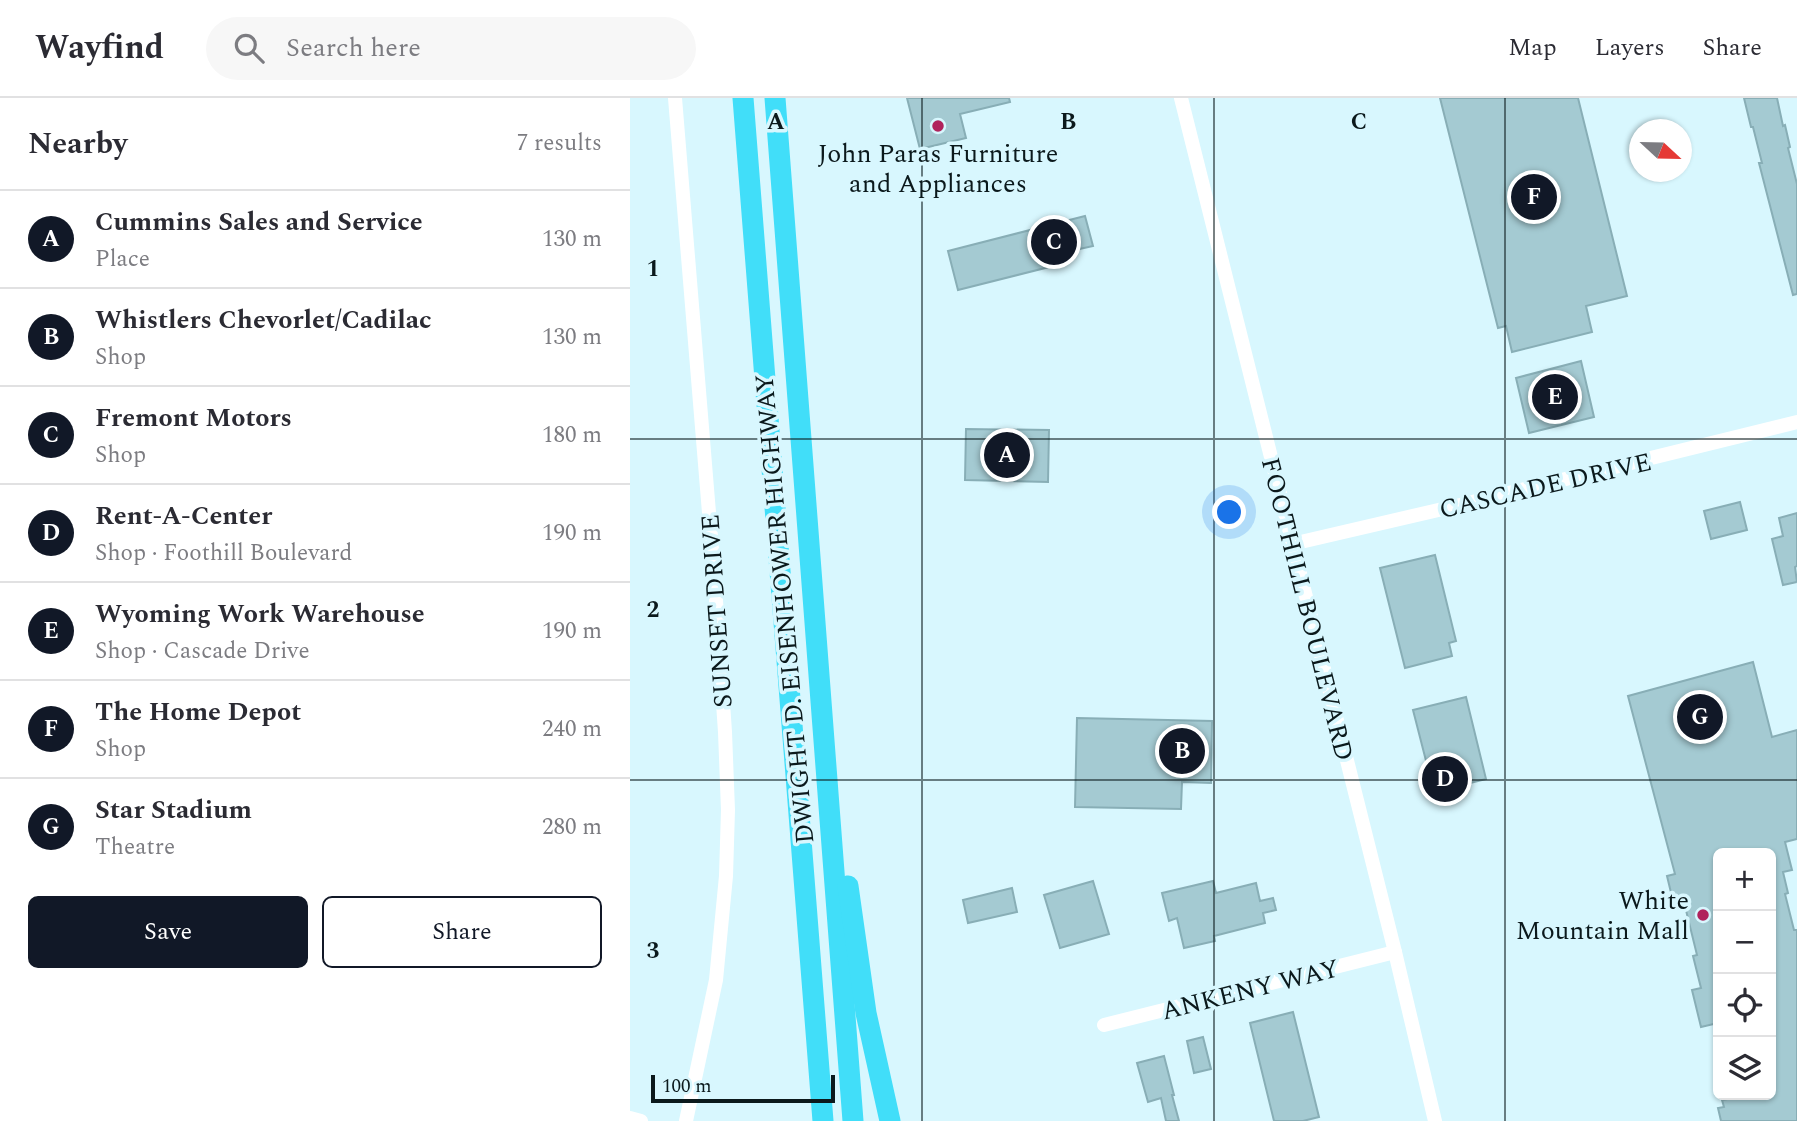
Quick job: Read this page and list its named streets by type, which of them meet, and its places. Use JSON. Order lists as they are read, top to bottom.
{
  "streets": {
    "highway": ["DWIGHT D. EISENHOWER HIGHWAY"],
    "street": [
      "CASCADE DRIVE",
      "FOOTHILL BOULEVARD",
      "SUNSET DRIVE",
      "ANKENY WAY"
    ]
  },
  "crossings": [
    ["CASCADE DRIVE", "FOOTHILL BOULEVARD"],
    ["FOOTHILL BOULEVARD", "ANKENY WAY"]
  ],
  "places": ["John Paras Furniture and Appliances", "White Mountain Mall"],
  "scale_bar": "100 m",
  "north": "right",
  "page": {
    "header": "Wayfind",
    "search": "Search here",
    "nav": ["Map", "Layers", "Share"],
    "heading": ["Nearby", "7 results"],
    "pins": [
      "F",
      "C",
      "E",
      "A",
      "G",
      "B",
      "D"
    ],
    "list": [
      {
        "mark": "A",
        "name": "Cummins Sales and Service",
        "note": "Place",
        "value": "130 m"
      },
      {
        "mark": "B",
        "name": "Whistlers Chevorlet/Cadilac",
        "note": "Shop",
        "value": "130 m"
      },
      {
        "mark": "C",
        "name": "Fremont Motors",
        "note": "Shop",
        "value": "180 m"
      },
      {
        "mark": "D",
        "name": "Rent-A-Center",
        "note": "Shop · Foothill Boulevard",
        "value": "190 m"
      },
      {
        "mark": "E",
        "name": "Wyoming Work Warehouse",
        "note": "Shop · Cascade Drive",
        "value": "190 m"
      },
      {
        "mark": "F",
        "name": "The Home Depot",
        "note": "Shop",
        "value": "240 m"
      },
      {
        "mark": "G",
        "name": "Star Stadium",
        "note": "Theatre",
        "value": "280 m"
      }
    ],
    "map_buttons": ["+", "−"],
    "buttons": ["Save", "Share"],
    "scale": "100 m"
  },
  "grid": {
    "columns": ["A", "B", "C"],
    "rows": ["1", "2", "3"]
  }
}
